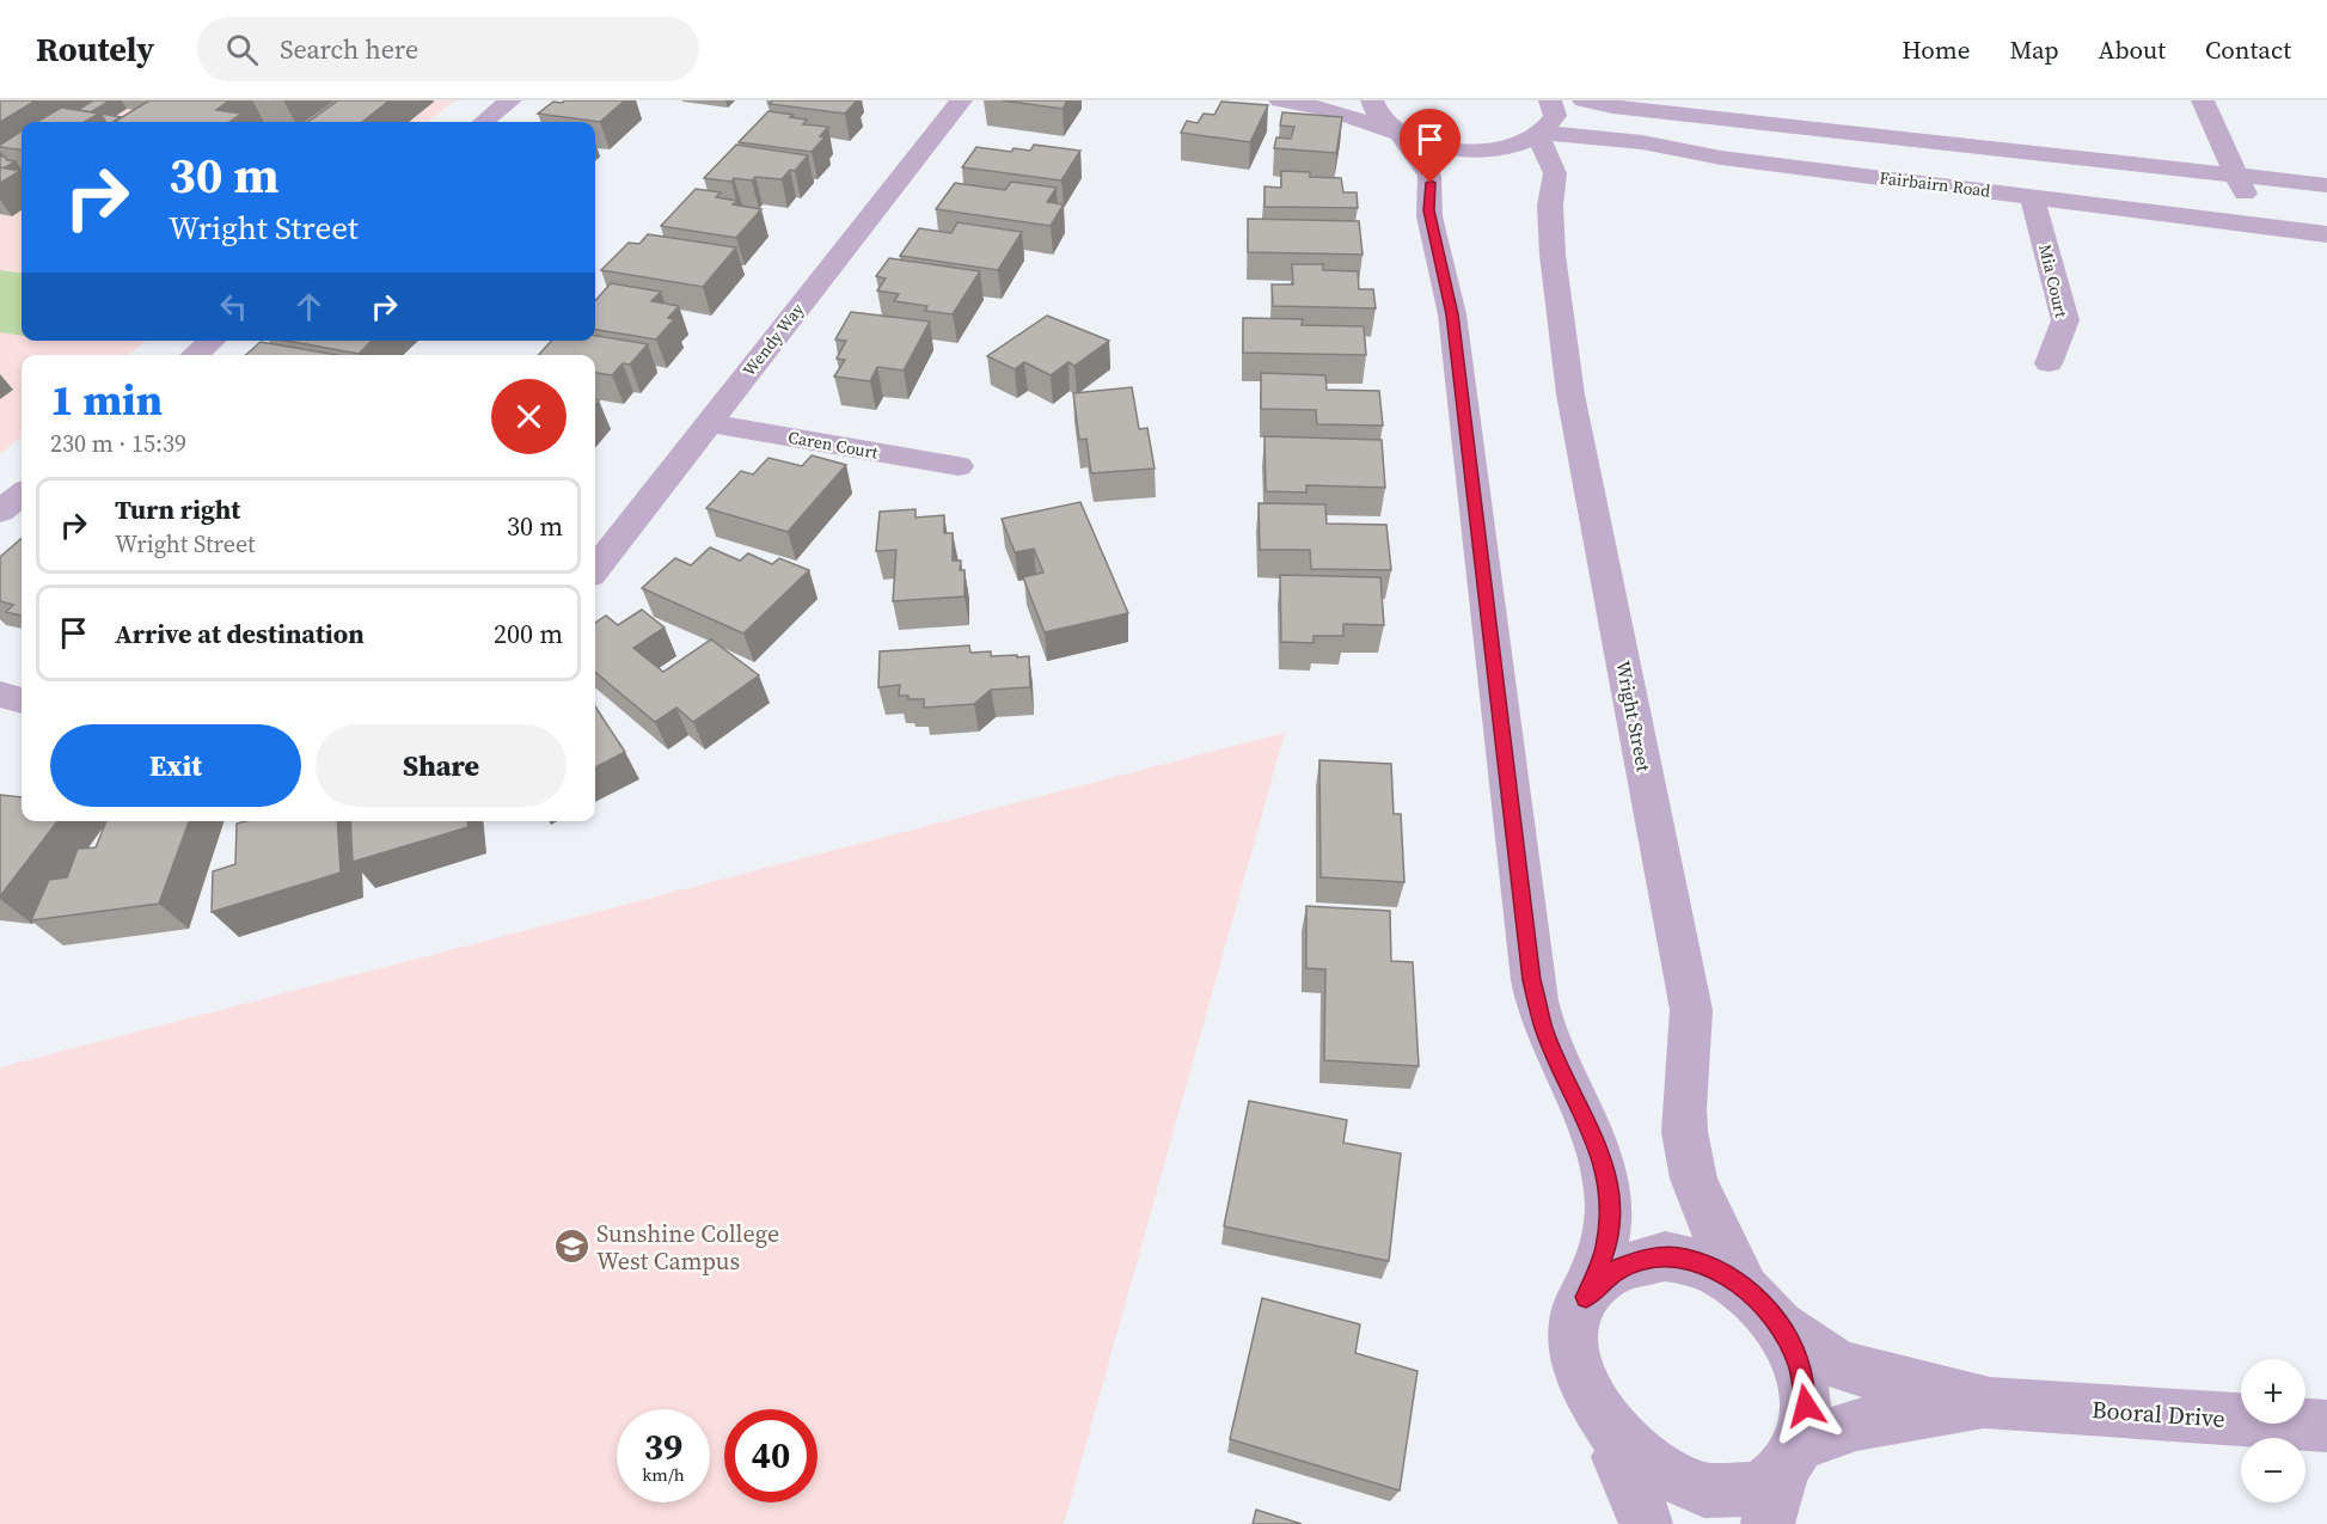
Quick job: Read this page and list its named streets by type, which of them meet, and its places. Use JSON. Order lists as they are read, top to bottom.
{
  "streets": {
    "street": [
      "Fairbairn Road",
      "Mia Court",
      "Wendy Way",
      "Caren Court",
      "Wright Street",
      "Booral Drive"
    ]
  },
  "crossings": [
    ["Fairbairn Road", "Mia Court"],
    ["Fairbairn Road", "Wright Street"],
    ["Wendy Way", "Caren Court"],
    ["Wright Street", "Booral Drive"]
  ],
  "places": {
    "school or university": ["Sunshine College West Campus"]
  },
  "page": {
    "header": "Routely",
    "search": "Search here",
    "nav": [
      "Home",
      "Map",
      "About",
      "Contact"
    ],
    "turn": ["30 m", "Wright Street"],
    "heading": ["1 min", "230 m · 15:39"],
    "list": [
      {
        "name": "Turn right",
        "note": "Wright Street",
        "value": "30 m"
      },
      {
        "name": "Arrive at destination",
        "value": "200 m"
      }
    ],
    "buttons": ["Exit", "Share"],
    "map_buttons": ["+", "−"],
    "speed": "39 km/h",
    "limit": "40"
  }
}
